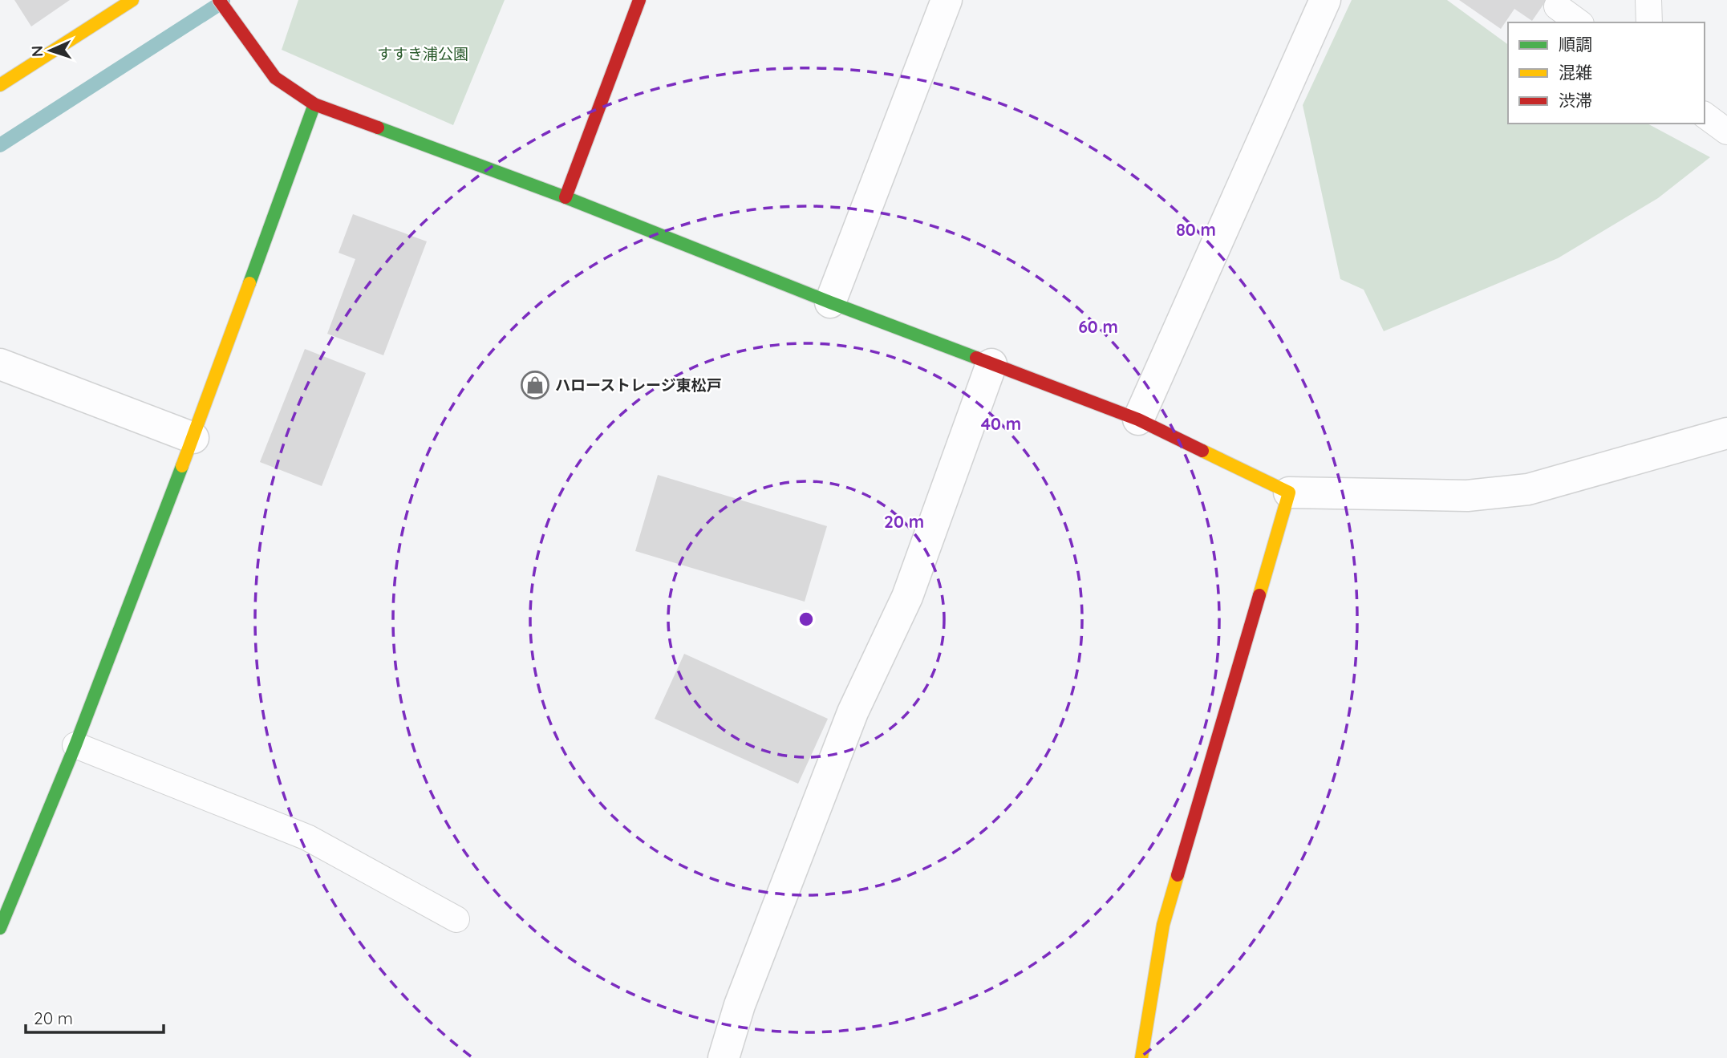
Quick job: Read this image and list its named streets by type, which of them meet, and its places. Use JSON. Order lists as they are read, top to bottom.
{
  "parks": ["すすき浦公園"],
  "places": {
    "shop": ["ハローストレージ東松戸"]
  },
  "legend": ["順調", "混雑", "渋滞"],
  "scale_bar": "20 m",
  "north": "left",
  "rings": [
    "80 m",
    "60 m",
    "40 m",
    "20 m"
  ]
}
